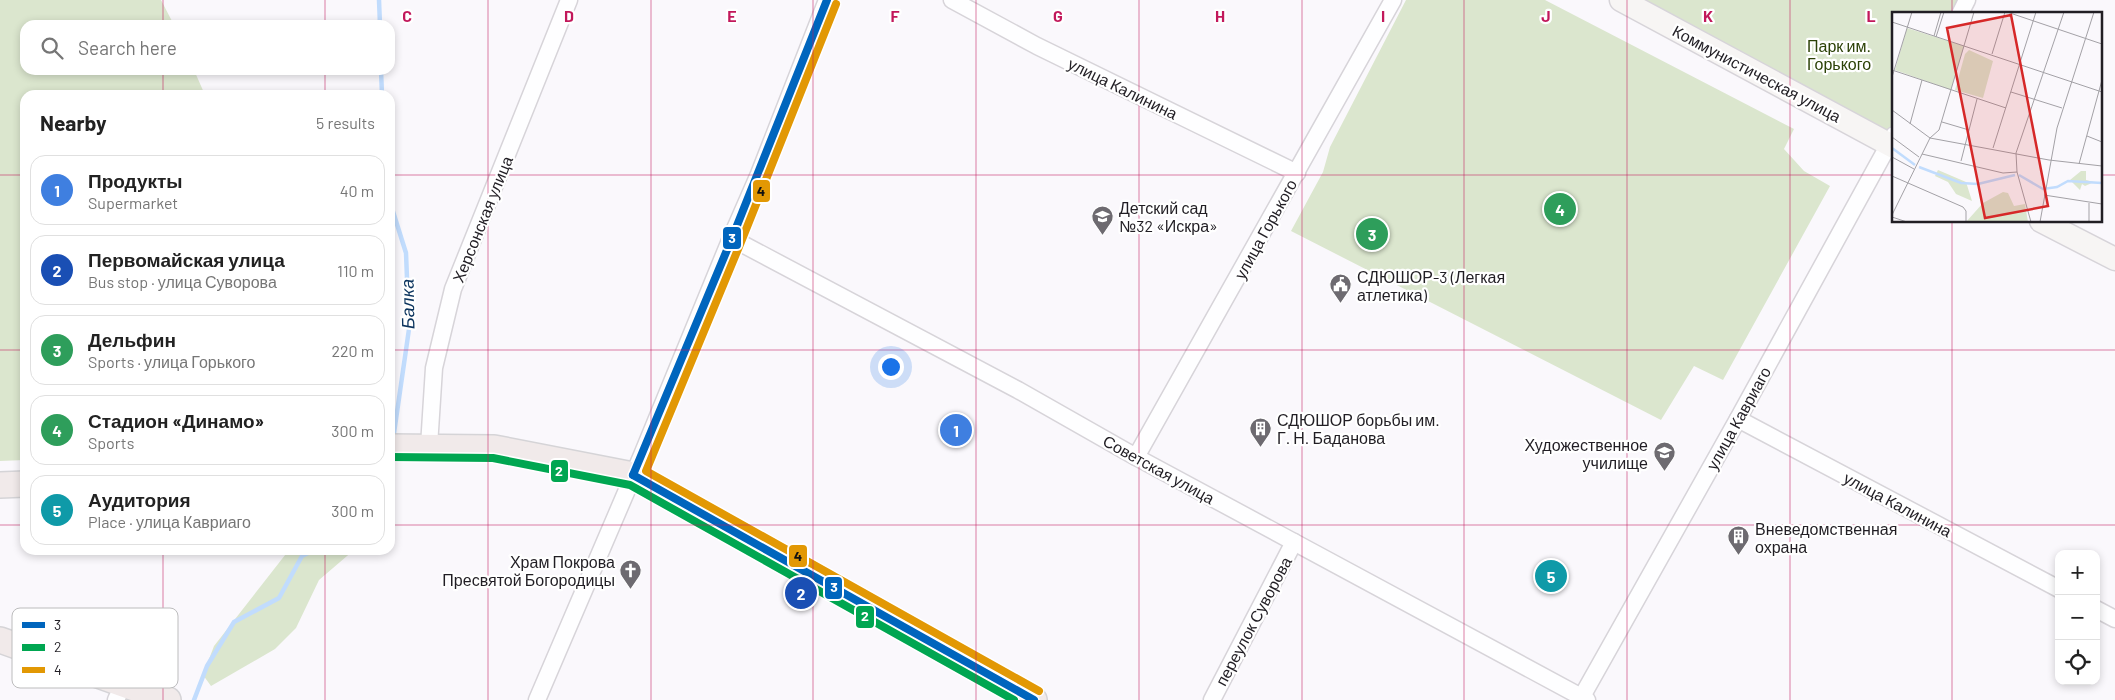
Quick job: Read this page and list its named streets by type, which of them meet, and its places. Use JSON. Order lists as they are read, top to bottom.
{
  "streets": {
    "main road": ["Коммунистическая улица"],
    "street": [
      "улица Калинина",
      "Херсонская улица",
      "улица Горького",
      "улица Кавриаго",
      "Советская улица",
      "переулок Суворова"
    ]
  },
  "crossings": [
    ["Коммунистическая улица", "улица Кавриаго"],
    ["улица Калинина", "улица Горького"],
    ["улица Калинина", "улица Кавриаго"],
    ["улица Горького", "Советская улица"],
    ["улица Кавриаго", "Советская улица"],
    ["Советская улица", "переулок Суворова"]
  ],
  "water": ["Балка"],
  "parks": ["Парк им. Горького"],
  "places": {
    "school or university": ["Детский сад №32 «Искра»", "Художественное училище"],
    "public building": ["СДЮШОР-3 (Легкая атлетика)"],
    "building": ["СДЮШОР борьбы им. Г. Н. Баданова", "Вневедомственная охрана"],
    "church": ["Храм Покрова Пресвятой Богородицы"]
  },
  "lines": ["transit line 3", "transit line 4", "transit line 2"],
  "legend": ["3", "2", "4"],
  "page": {
    "search": "Search here",
    "heading": ["Nearby", "5 results"],
    "list": [
      {
        "mark": "1",
        "name": "Продукты",
        "note": "Supermarket",
        "value": "40 m"
      },
      {
        "mark": "2",
        "name": "Первомайская улица",
        "note": "Bus stop · улица Суворова",
        "value": "110 m"
      },
      {
        "mark": "3",
        "name": "Дельфин",
        "note": "Sports · улица Горького",
        "value": "220 m"
      },
      {
        "mark": "4",
        "name": "Стадион «Динамо»",
        "note": "Sports",
        "value": "300 m"
      },
      {
        "mark": "5",
        "name": "Аудитория",
        "note": "Place · улица Кавриаго",
        "value": "300 m"
      }
    ],
    "pins": [
      "4",
      "3",
      "1",
      "5",
      "2"
    ],
    "map_buttons": ["+", "−"]
  },
  "grid": {
    "columns": [
      "C",
      "D",
      "E",
      "F",
      "G",
      "H",
      "I",
      "J",
      "K",
      "L"
    ]
  }
}
